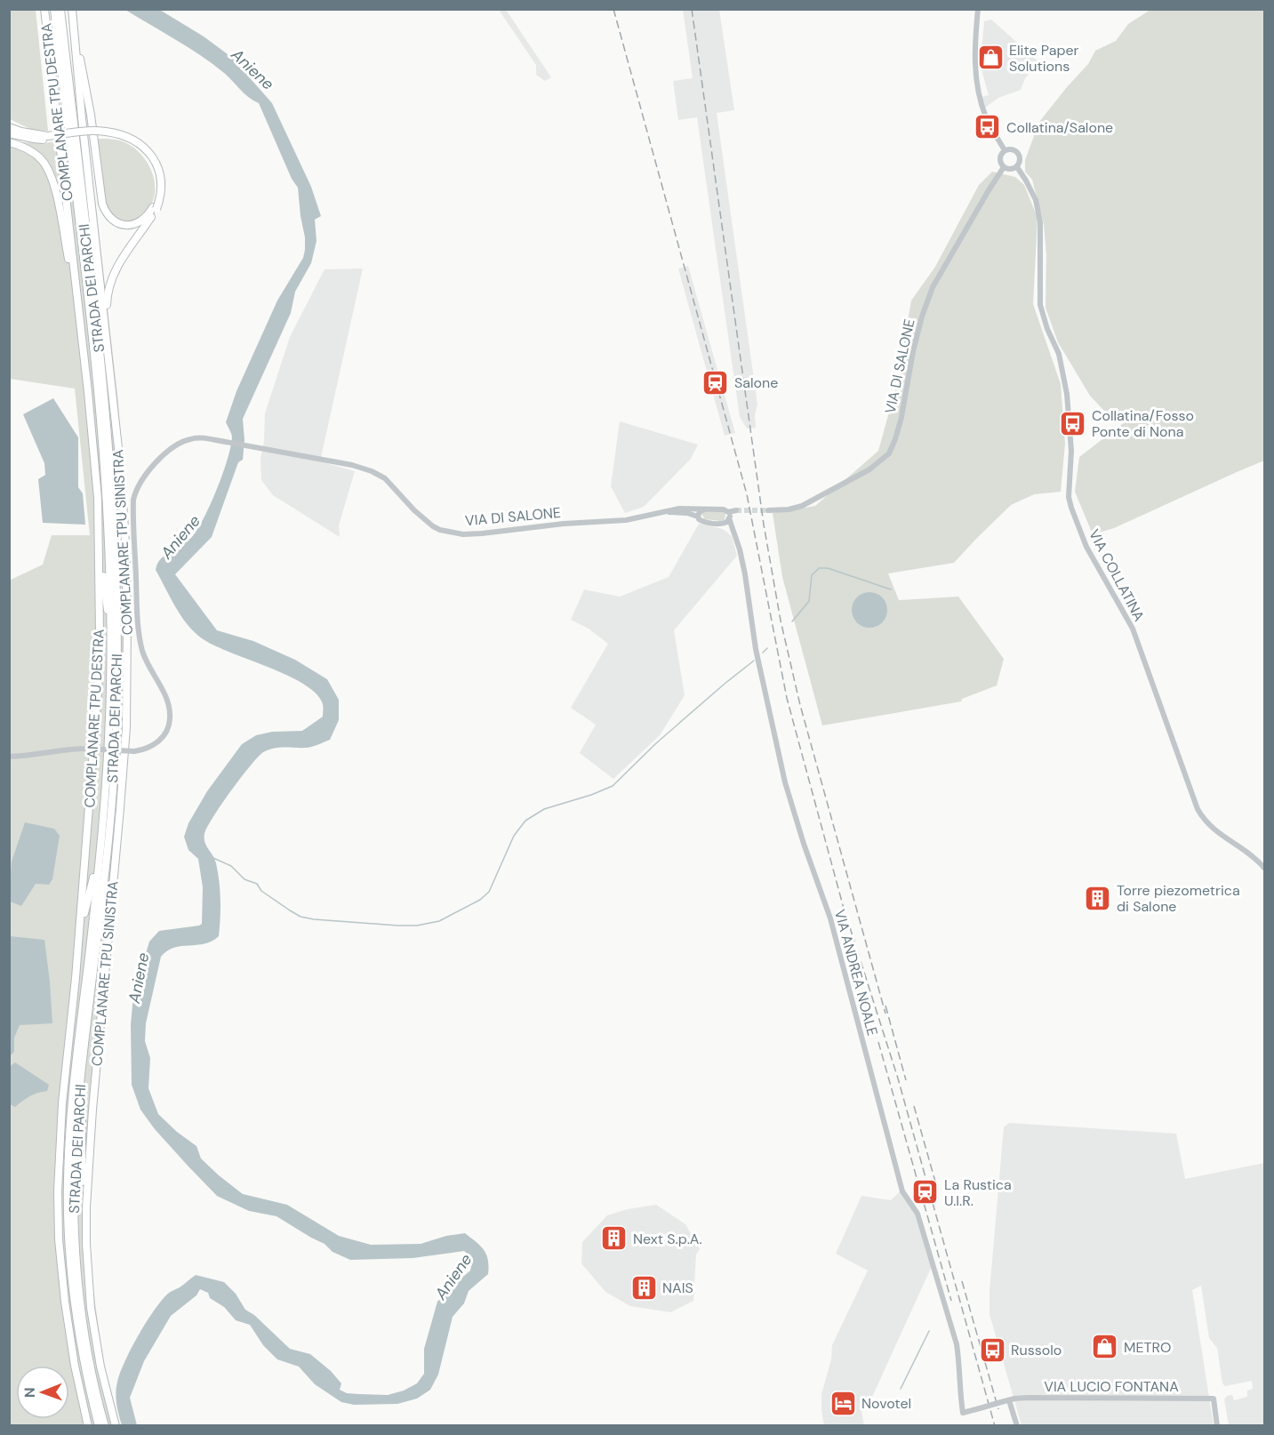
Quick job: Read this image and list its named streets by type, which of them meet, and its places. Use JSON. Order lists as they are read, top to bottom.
{
  "streets": {
    "highway": ["COMPLANARE TPU DESTRA", "STRADA DEI PARCHI", "COMPLANARE TPU SINISTRA"],
    "street": [
      "VIA DI SALONE",
      "VIA COLLATINA",
      "VIA ANDREA NOALE",
      "VIA LUCIO FONTANA"
    ]
  },
  "crossings": [
    ["VIA DI SALONE", "VIA COLLATINA"],
    ["VIA DI SALONE", "VIA ANDREA NOALE"],
    ["VIA ANDREA NOALE", "VIA LUCIO FONTANA"]
  ],
  "water": ["Aniene"],
  "places": {
    "shop": ["Elite Paper Solutions", "METRO"],
    "bus stop": ["Collatina/Salone", "Collatina/Fosso Ponte di Nona", "Russolo"],
    "station": ["Salone", "La Rustica U.I.R."],
    "building": ["Torre piezometrica di Salone", "Next S.p.A.", "NAIS"],
    "hotel": ["Novotel"]
  },
  "north": "left"
}
